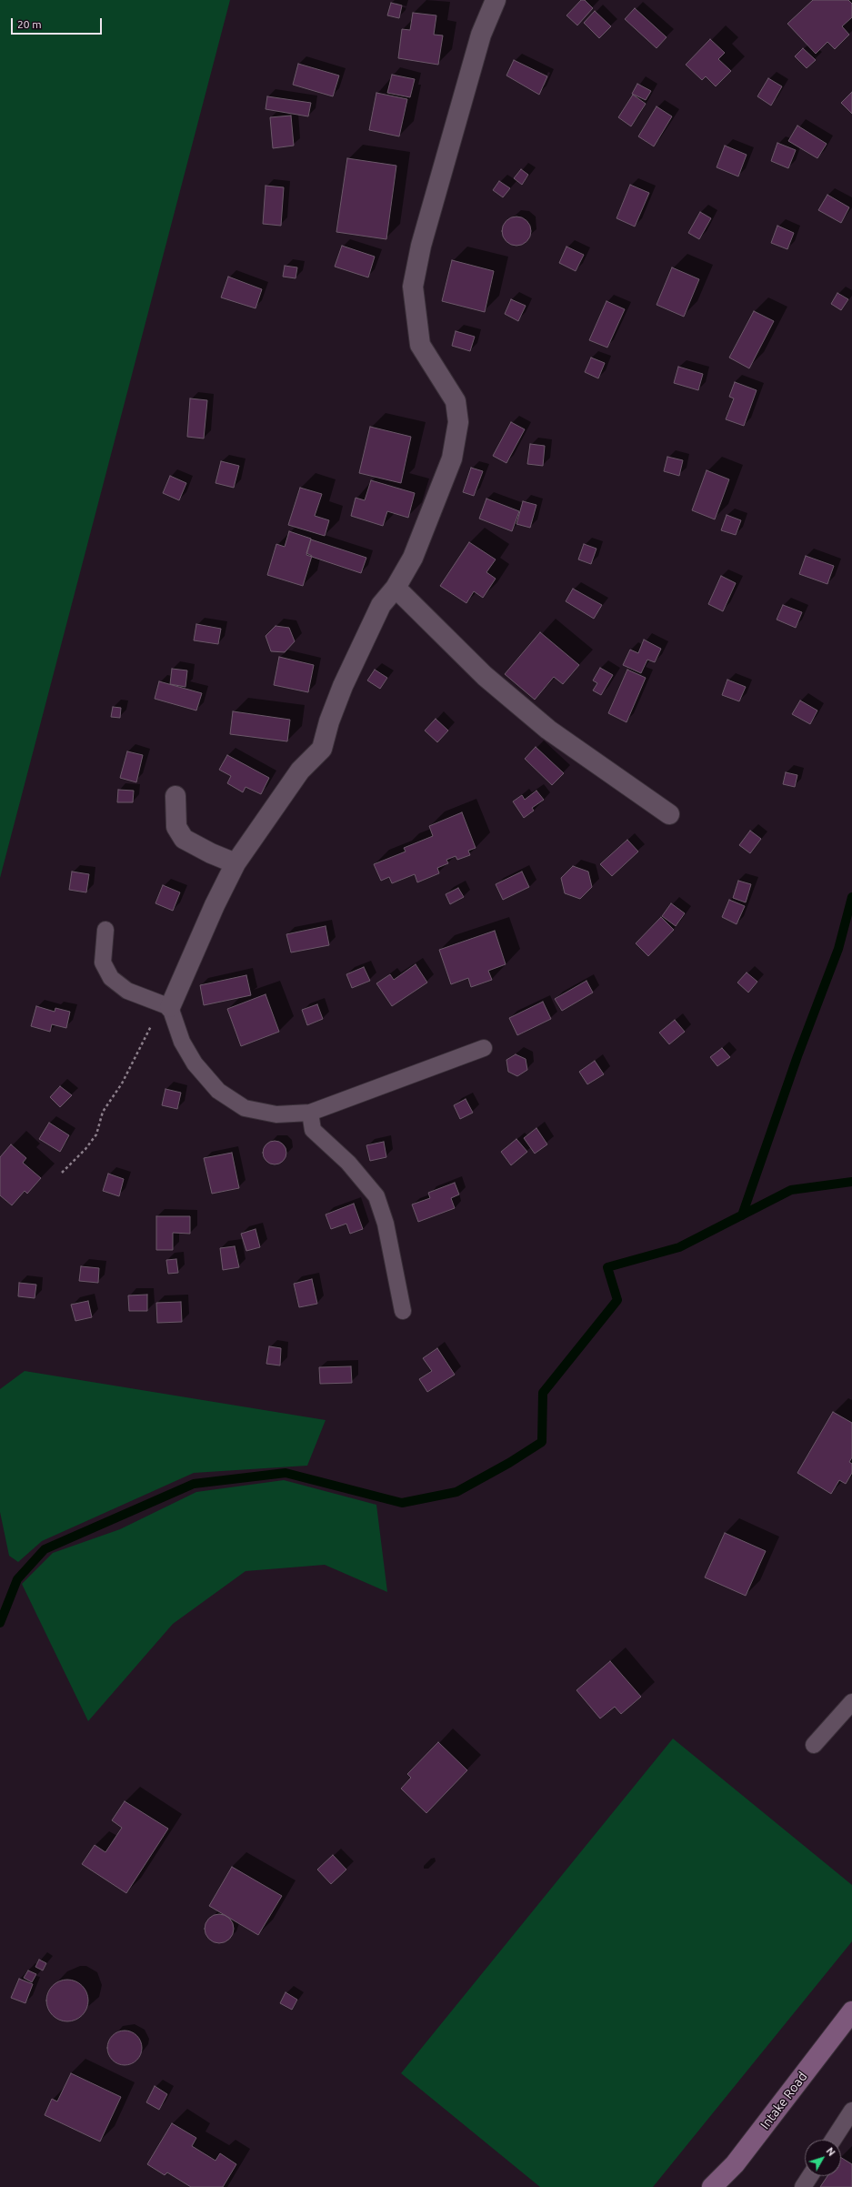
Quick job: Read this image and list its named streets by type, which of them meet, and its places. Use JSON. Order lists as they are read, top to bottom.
{
  "streets": {
    "street": ["Intake Road"]
  },
  "scale_bar": "20 m",
  "north": "top right"
}
